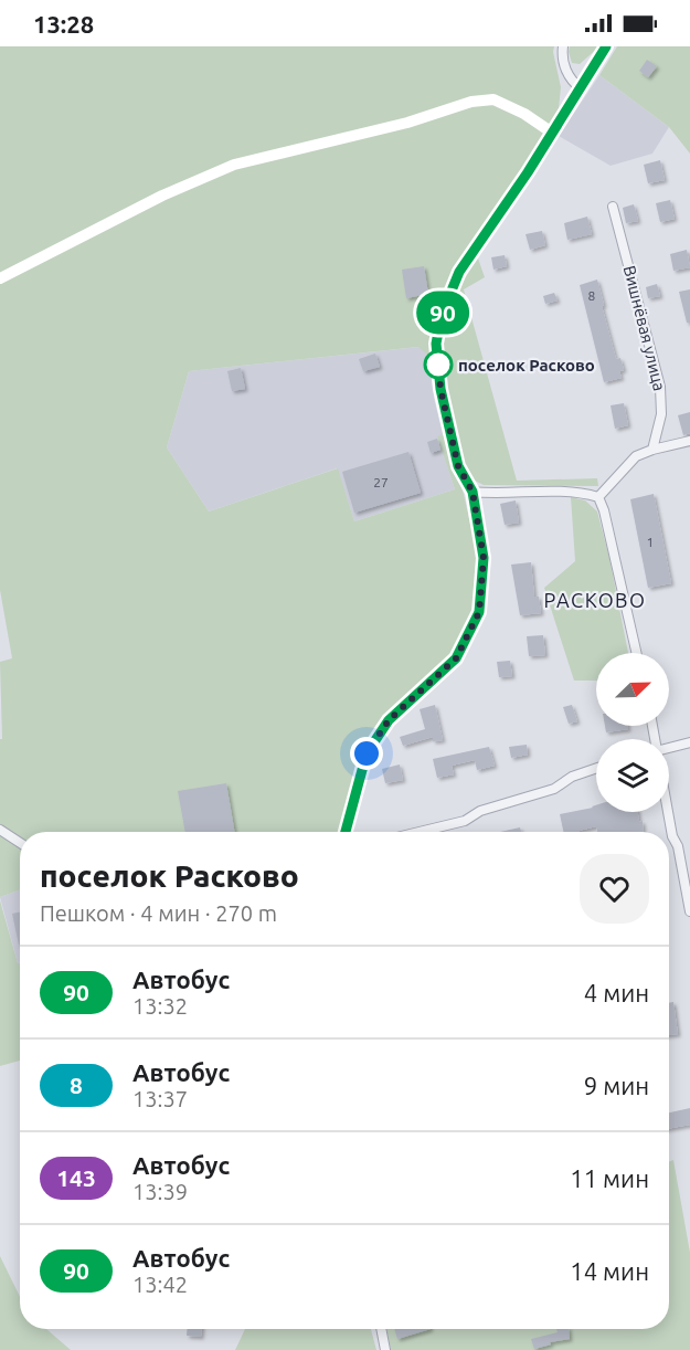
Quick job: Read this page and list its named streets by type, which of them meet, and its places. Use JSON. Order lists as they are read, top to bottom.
{
  "streets": {
    "street": ["Вишнёвая улица"]
  },
  "districts": ["РАСКОВО"],
  "places": ["поселок Расково"],
  "lines": ["bus line 90"],
  "house_numbers": ["8", "27", "1"],
  "north": "top right",
  "page": {
    "status": "13:28",
    "on_map": "90",
    "heading": ["поселок Расково", "Пешком · 4 мин · 270 m"],
    "list": [
      {
        "mark": "90",
        "name": "Автобус",
        "note": "13:32",
        "value": "4 мин"
      },
      {
        "mark": "8",
        "name": "Автобус",
        "note": "13:37",
        "value": "9 мин"
      },
      {
        "mark": "143",
        "name": "Автобус",
        "note": "13:39",
        "value": "11 мин"
      },
      {
        "mark": "90",
        "name": "Автобус",
        "note": "13:42",
        "value": "14 мин"
      }
    ]
  }
}
